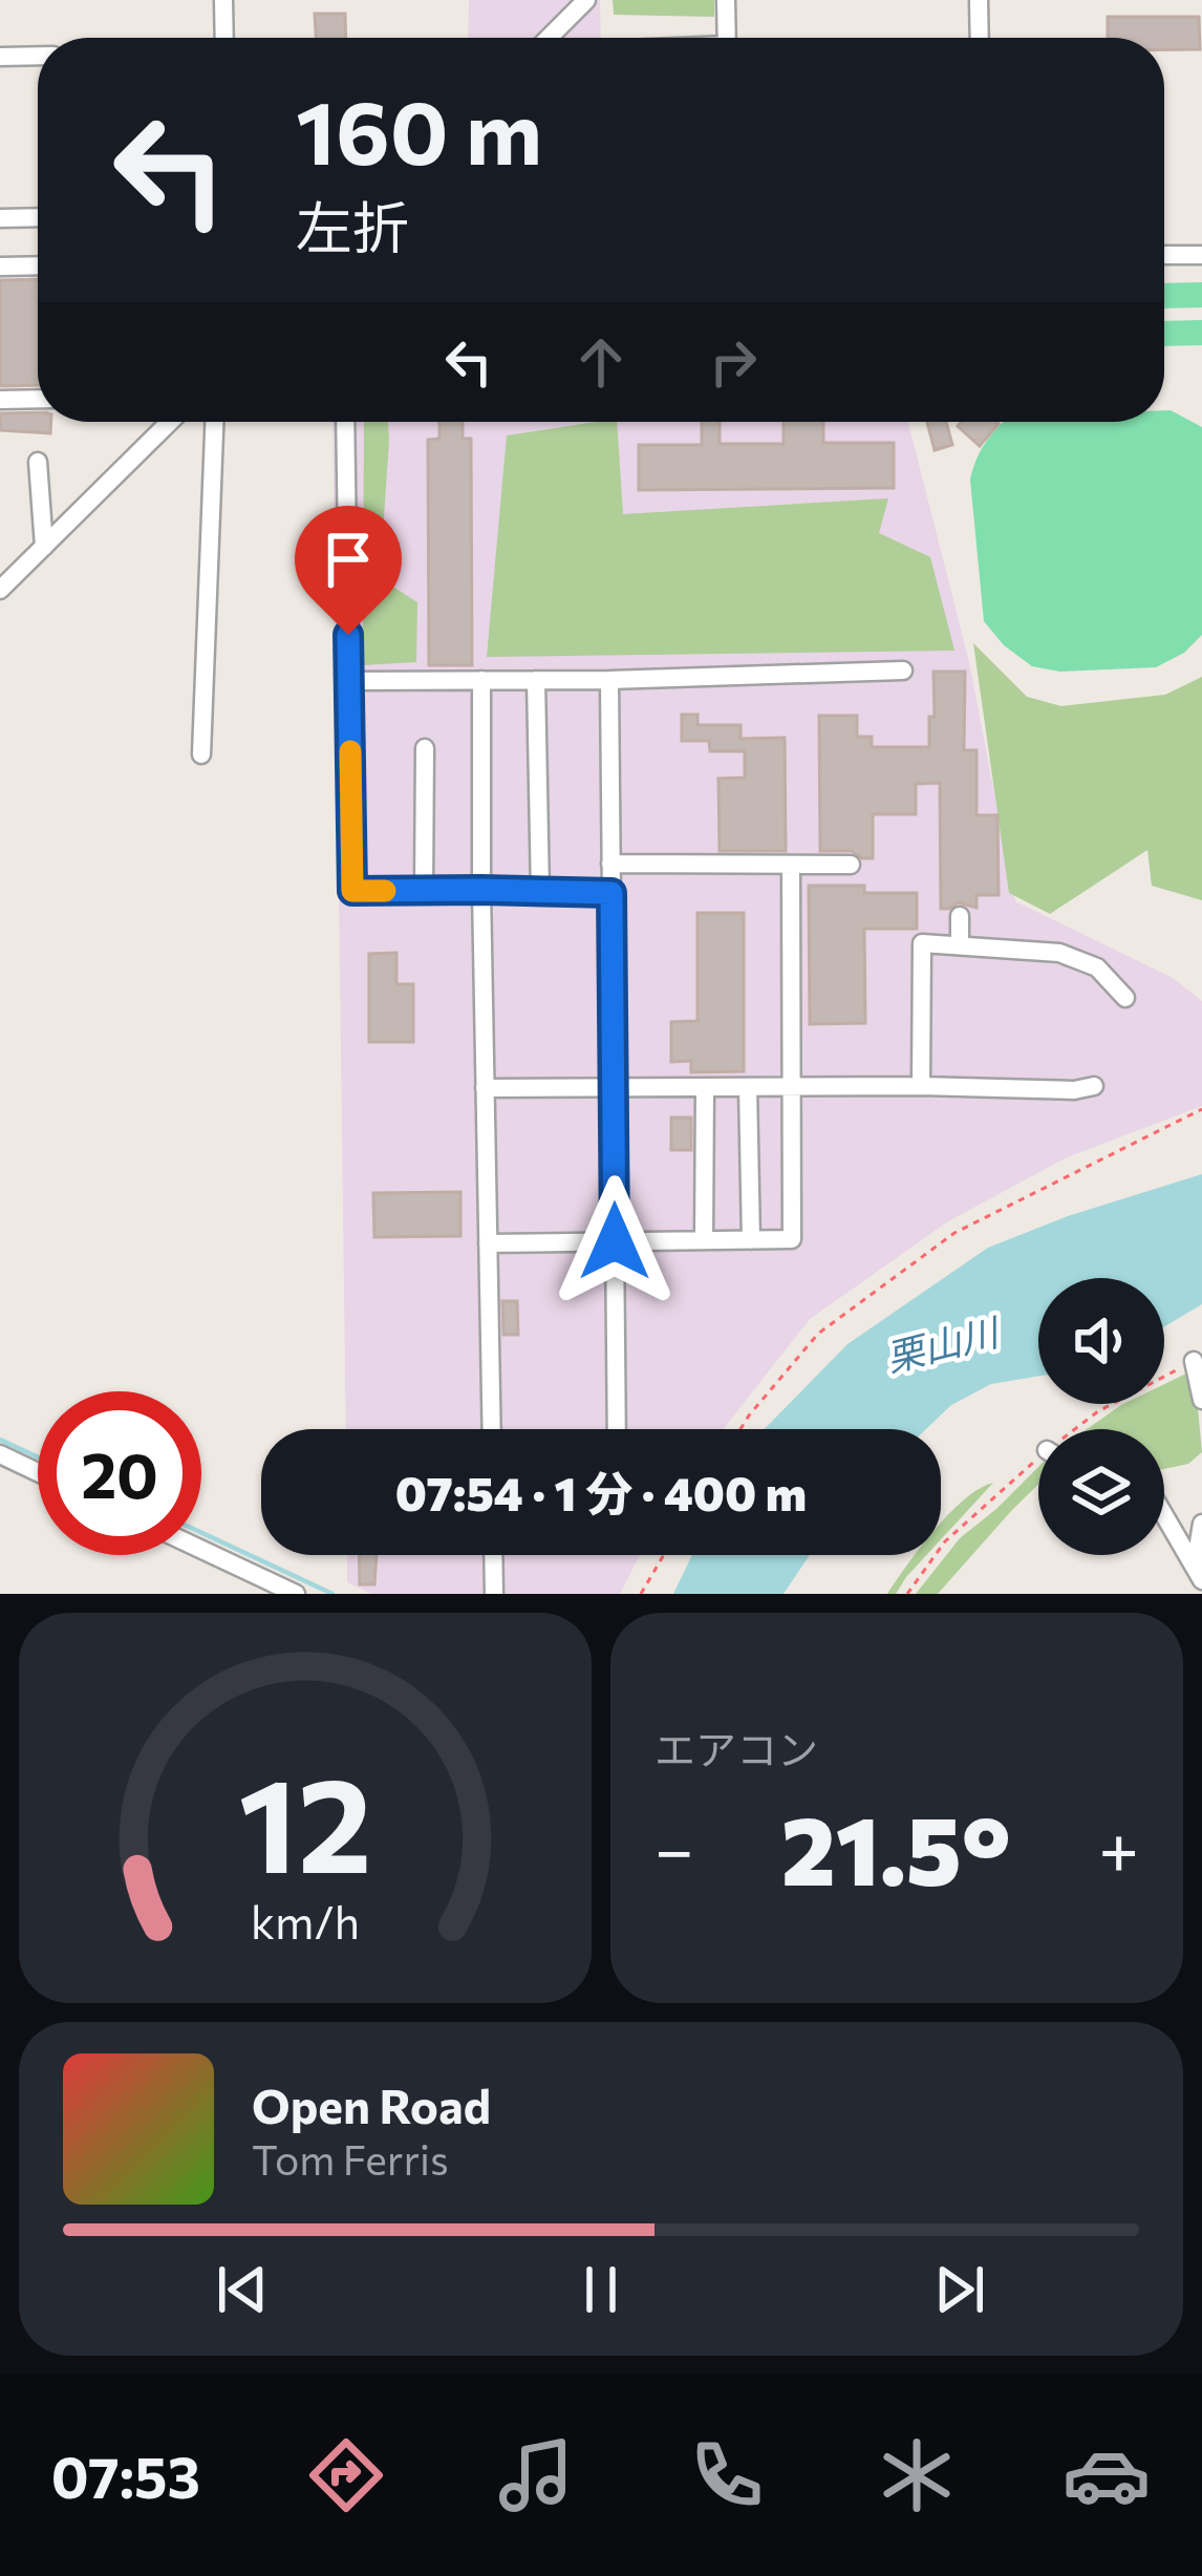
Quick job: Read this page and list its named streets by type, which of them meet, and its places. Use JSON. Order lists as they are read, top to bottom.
{
  "water": ["栗山川"],
  "page": {
    "turn": ["160 m", "左折"],
    "limit": "20",
    "trip": "07:54 · 1 分 · 400 m",
    "tile": "エアコン",
    "heat": ["−", "21.5°", "+"],
    "song": ["Open Road", "Tom Ferris"],
    "tabs": "07:53",
    "gauge": ["12", "km/h"]
  }
}
